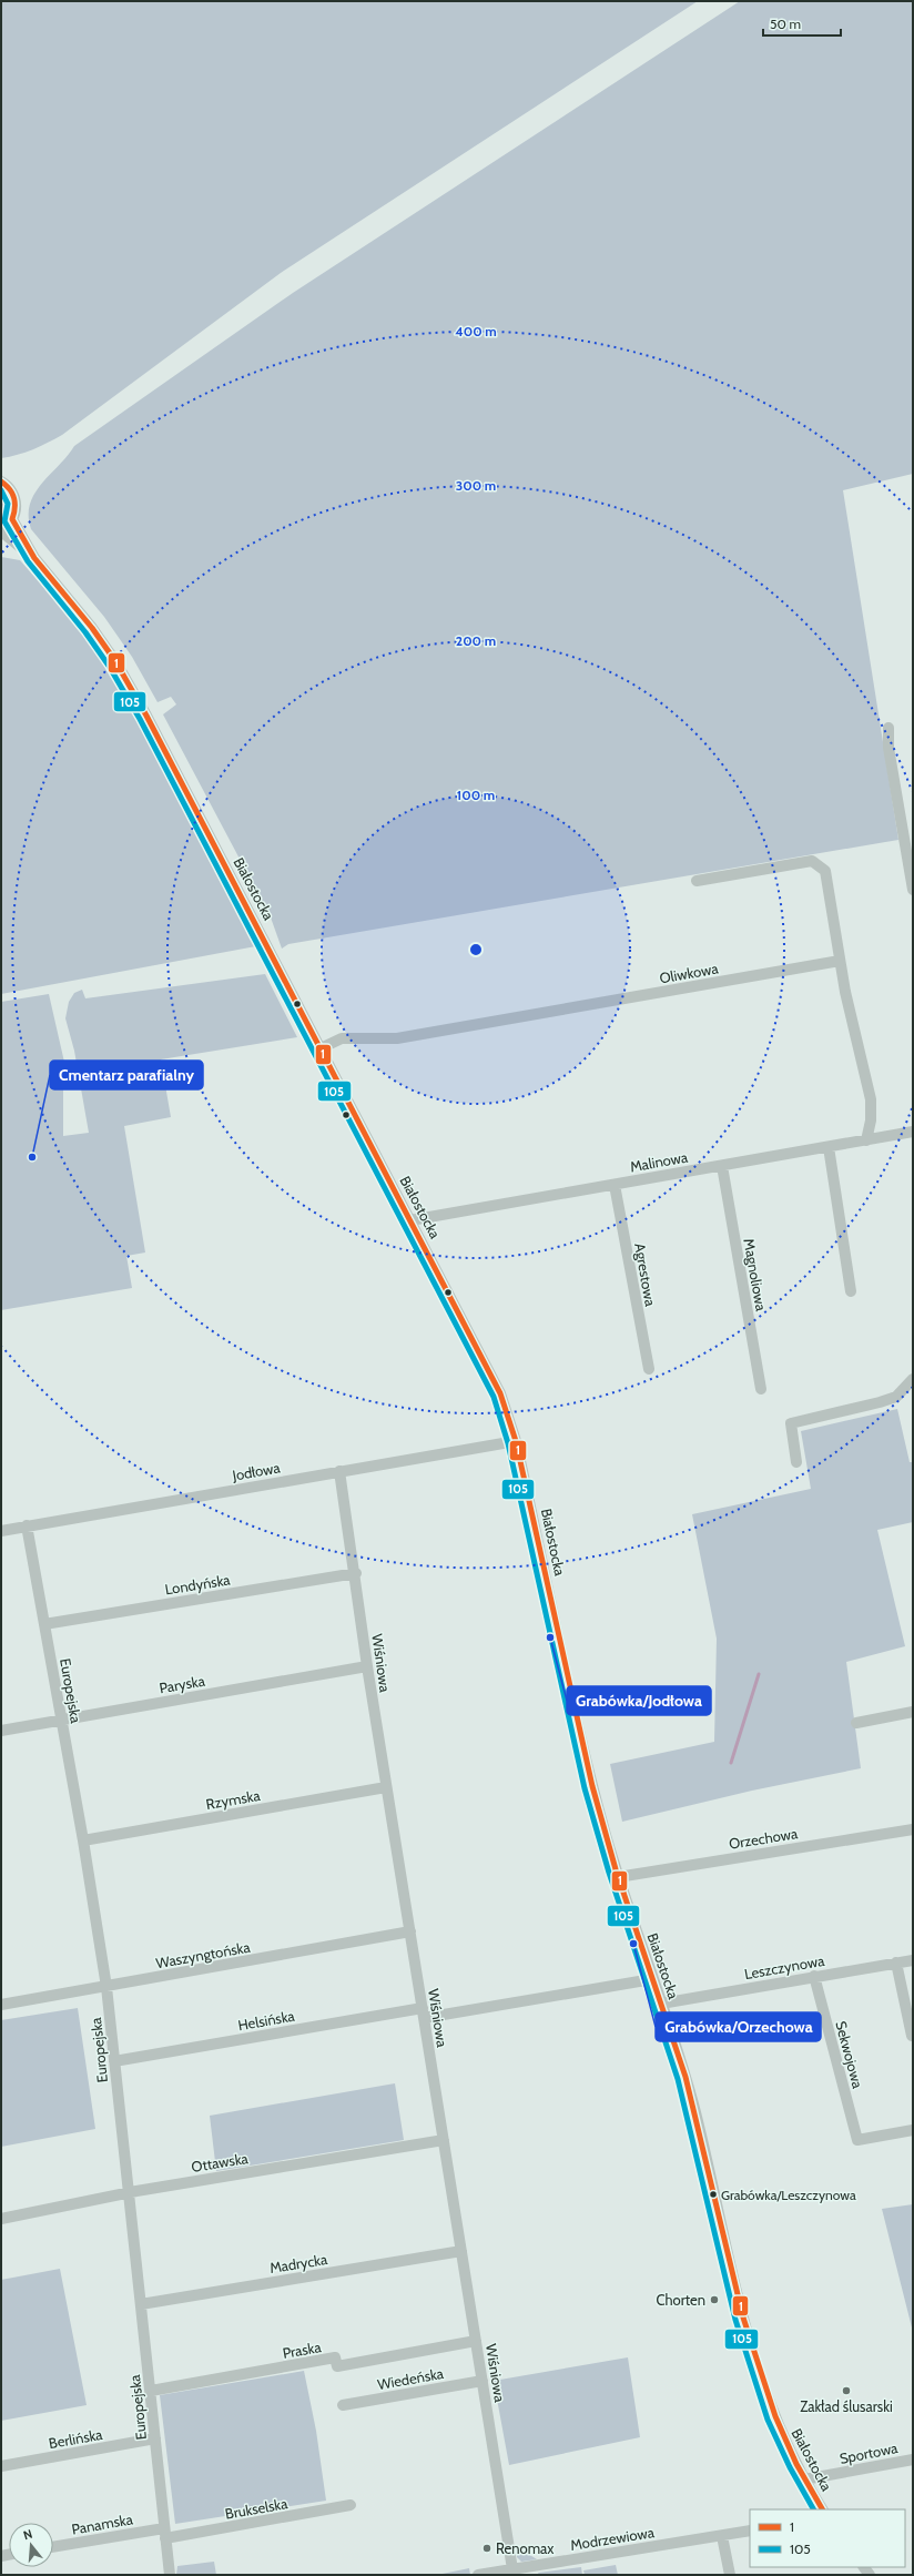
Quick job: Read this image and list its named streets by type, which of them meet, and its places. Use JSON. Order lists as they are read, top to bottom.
{
  "streets": {
    "street": [
      "Białostocka",
      "Oliwkowa",
      "Malinowa",
      "Agrestowa",
      "Magnoliowa",
      "Jodłowa",
      "Londyńska",
      "Wiśniowa",
      "Paryska",
      "Europejska",
      "Rzymska",
      "Orzechowa",
      "Waszyngtońska",
      "Leszczynowa",
      "Helsińska",
      "Sekwojowa",
      "Ottawska",
      "Madrycka",
      "Praska",
      "Wiedeńska",
      "Berlińska",
      "Sportowa",
      "Brukselska",
      "Panamska",
      "Modrzewiowa"
    ]
  },
  "crossings": [
    ["Białostocka", "Oliwkowa"],
    ["Białostocka", "Malinowa"],
    ["Białostocka", "Jodłowa"],
    ["Białostocka", "Orzechowa"],
    ["Białostocka", "Leszczynowa"],
    ["Białostocka", "Helsińska"],
    ["Białostocka", "Sportowa"],
    ["Malinowa", "Agrestowa"],
    ["Malinowa", "Magnoliowa"],
    ["Jodłowa", "Wiśniowa"],
    ["Jodłowa", "Europejska"],
    ["Londyńska", "Wiśniowa"],
    ["Londyńska", "Europejska"],
    ["Wiśniowa", "Paryska"],
    ["Wiśniowa", "Rzymska"],
    ["Wiśniowa", "Waszyngtońska"],
    ["Wiśniowa", "Helsińska"],
    ["Wiśniowa", "Ottawska"],
    ["Wiśniowa", "Madrycka"],
    ["Wiśniowa", "Praska"],
    ["Wiśniowa", "Wiedeńska"],
    ["Wiśniowa", "Modrzewiowa"],
    ["Paryska", "Europejska"],
    ["Europejska", "Rzymska"],
    ["Europejska", "Waszyngtońska"],
    ["Europejska", "Helsińska"],
    ["Europejska", "Ottawska"],
    ["Europejska", "Madrycka"],
    ["Europejska", "Praska"],
    ["Europejska", "Berlińska"],
    ["Europejska", "Brukselska"],
    ["Europejska", "Panamska"],
    ["Leszczynowa", "Sekwojowa"],
    ["Brukselska", "Panamska"]
  ],
  "places": [
    "Cmentarz parafialny",
    "Grabówka/Jodłowa",
    "Grabówka/Orzechowa",
    "Grabówka/Leszczynowa",
    "Chorten",
    "Zakład ślusarski",
    "Renomax"
  ],
  "lines": ["transit line 1", "transit line 105"],
  "legend": ["1", "105"],
  "scale_bar": "50 m",
  "north": "top",
  "rings": [
    "400 m",
    "300 m",
    "200 m",
    "100 m"
  ]
}
